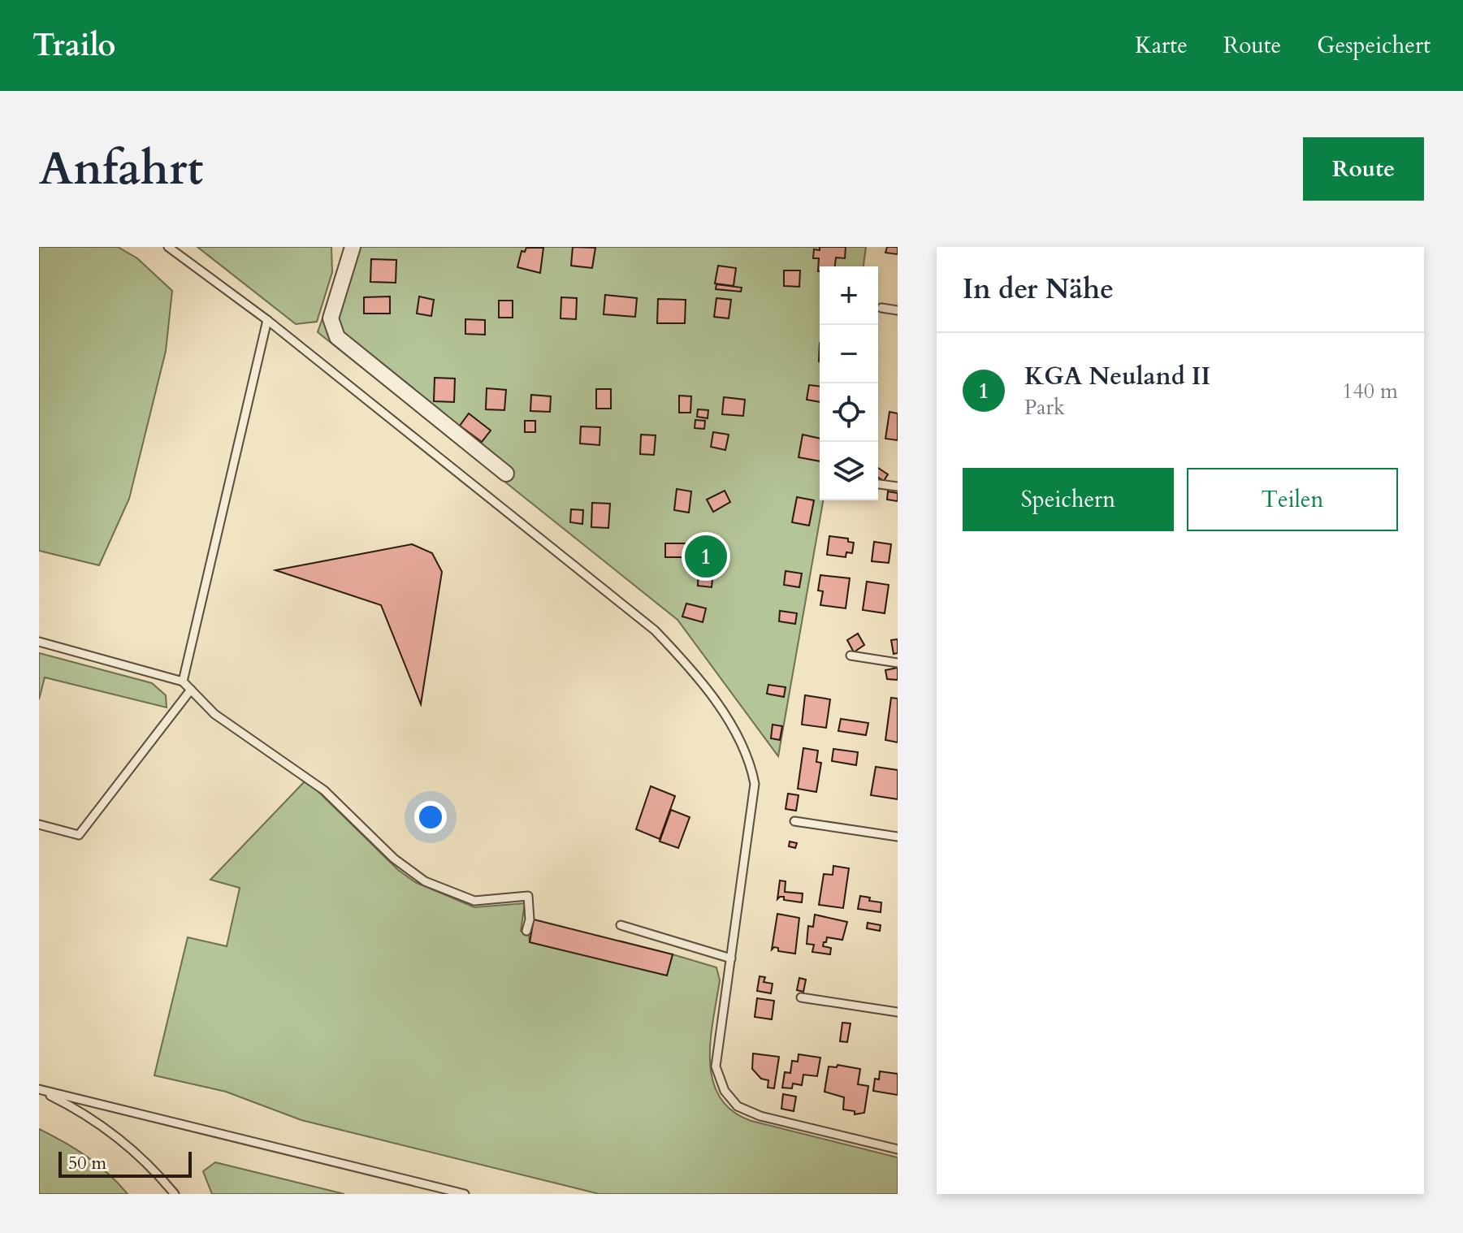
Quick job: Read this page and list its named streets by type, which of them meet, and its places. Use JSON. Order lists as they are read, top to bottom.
{
  "scale_bar": "50 m",
  "page": {
    "header": "Trailo",
    "nav": ["Karte", "Route", "Gespeichert"],
    "buttons": [
      "Route",
      ["Speichern", "Teilen"]
    ],
    "title": "Anfahrt",
    "heading": "In der Nähe",
    "map_buttons": ["+", "−"],
    "list": [
      {
        "mark": "1",
        "name": "KGA Neuland II",
        "note": "Park",
        "value": "140 m"
      }
    ],
    "pins": "1",
    "scale": "50 m"
  }
}
